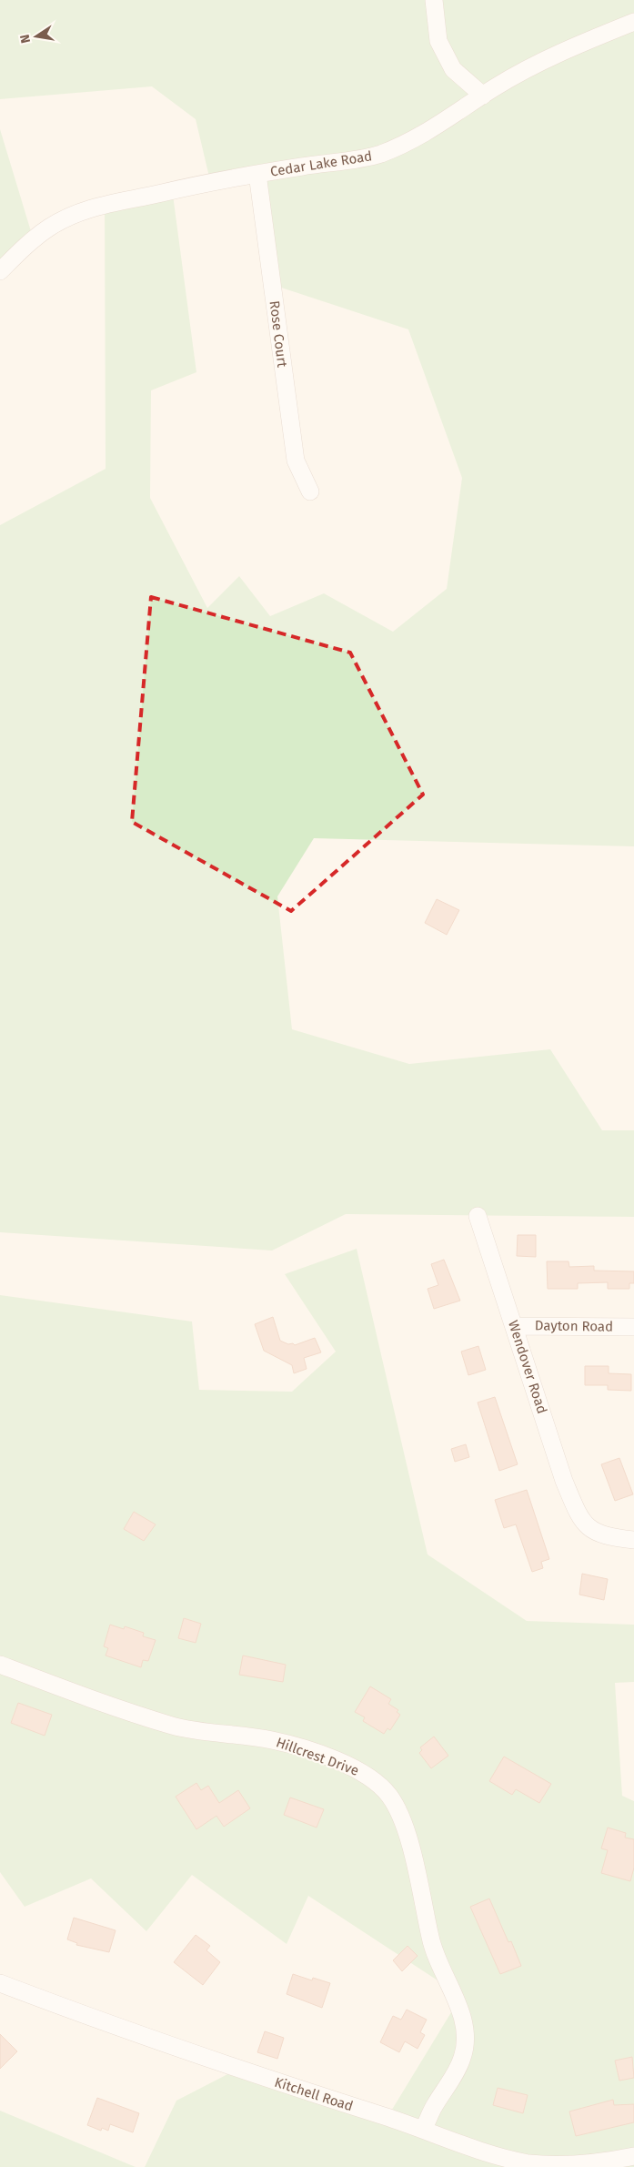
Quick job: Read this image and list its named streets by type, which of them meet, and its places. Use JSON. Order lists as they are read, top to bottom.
{
  "streets": {
    "street": [
      "Cedar Lake Road",
      "Rose Court",
      "Dayton Road",
      "Wendover Road",
      "Hillcrest Drive",
      "Kitchell Road"
    ]
  },
  "crossings": [
    ["Cedar Lake Road", "Rose Court"],
    ["Dayton Road", "Wendover Road"],
    ["Hillcrest Drive", "Kitchell Road"]
  ],
  "north": "left"
}
